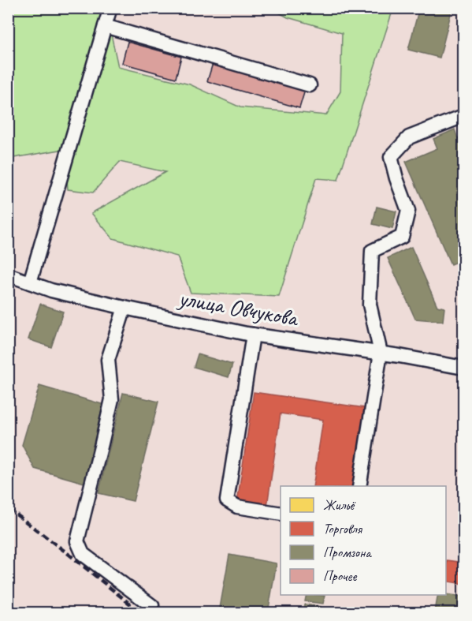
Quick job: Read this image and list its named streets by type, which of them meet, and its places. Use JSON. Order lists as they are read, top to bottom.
{
  "streets": {
    "street": ["улица Овчукова"]
  },
  "legend": [
    "Жильё",
    "Торговля",
    "Промзона",
    "Прочее"
  ]
}
